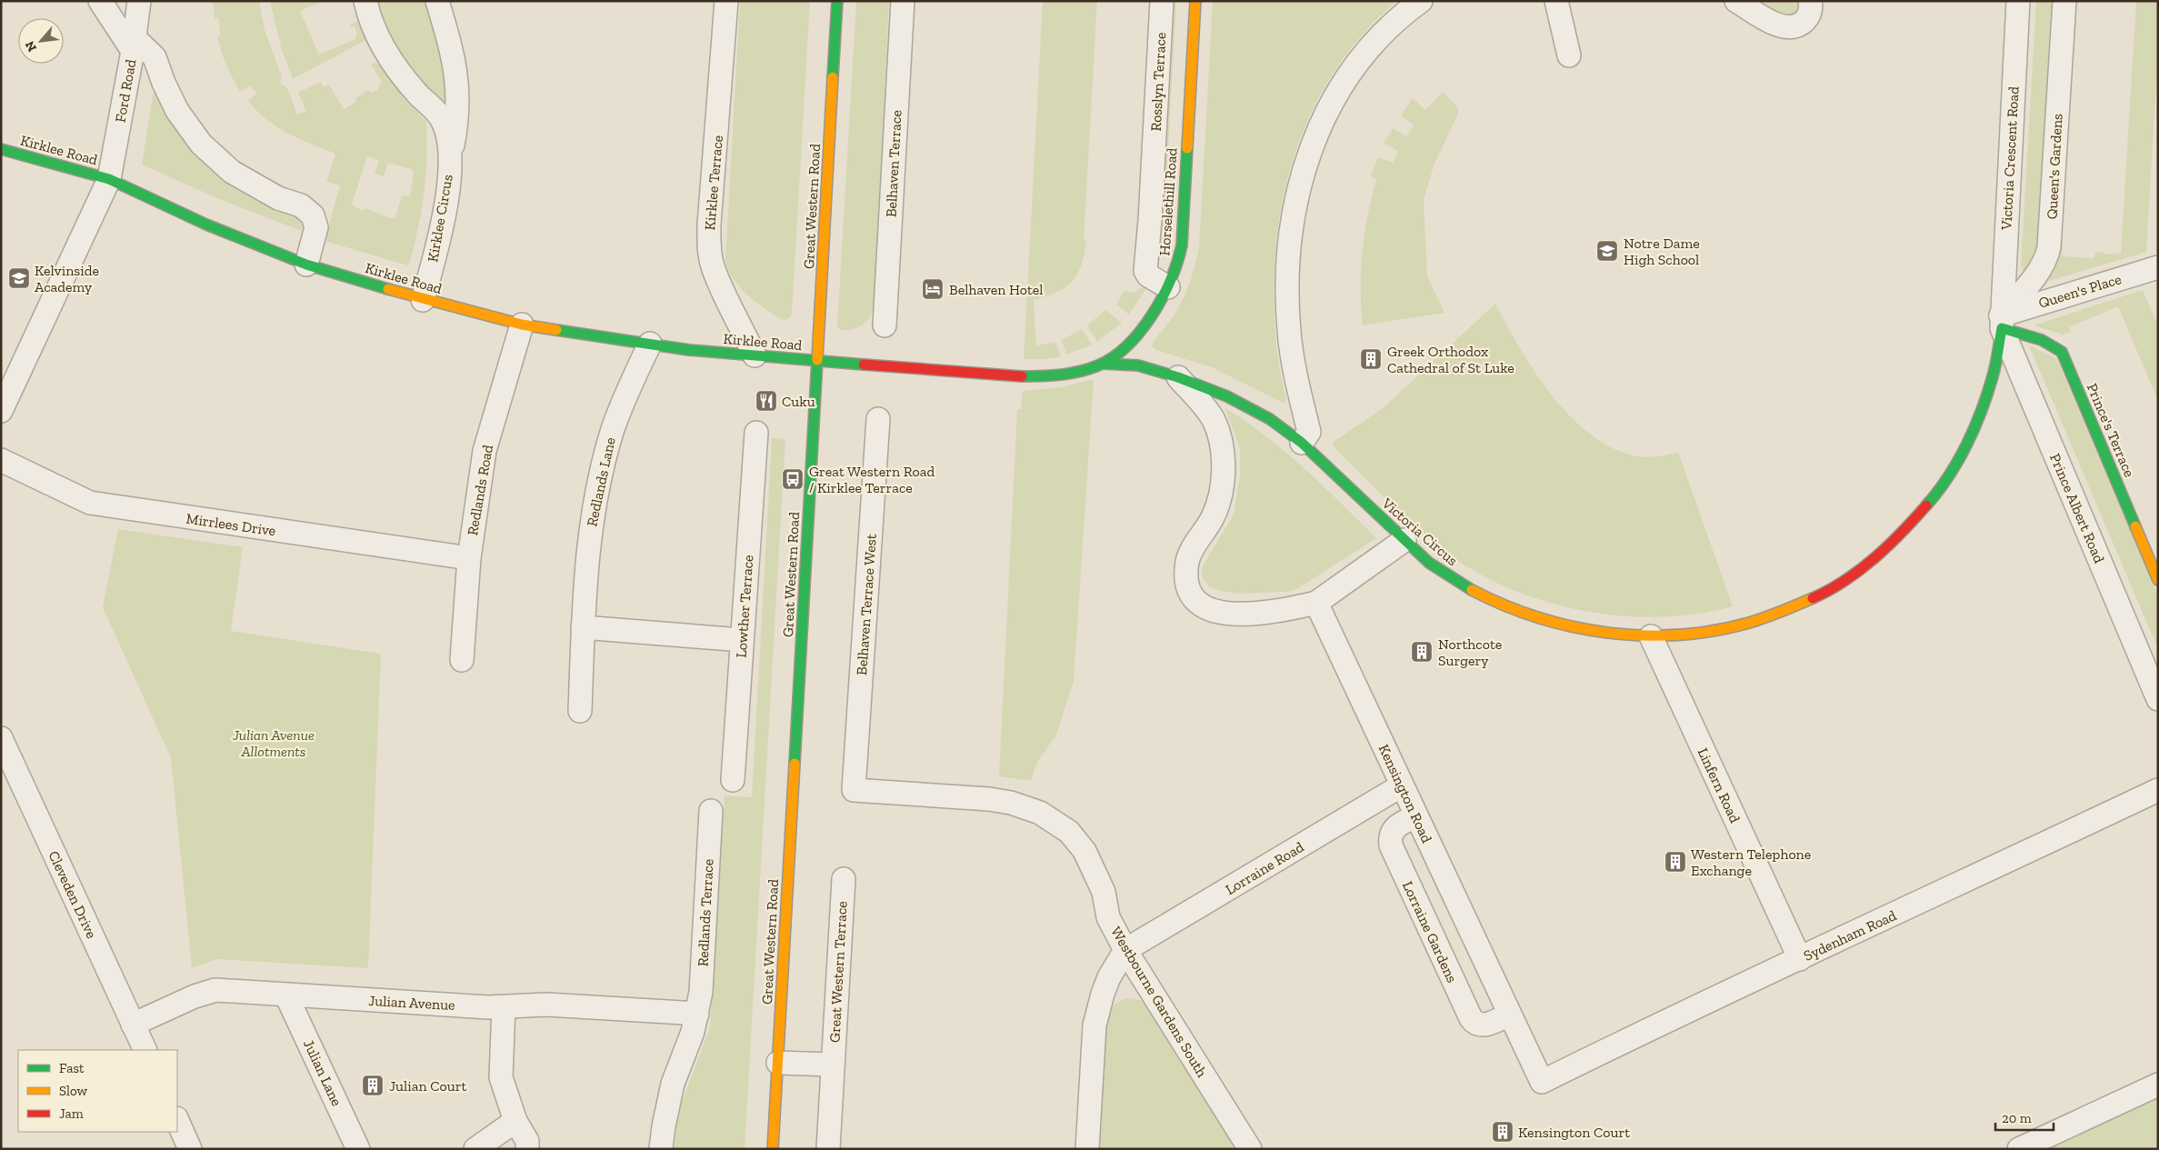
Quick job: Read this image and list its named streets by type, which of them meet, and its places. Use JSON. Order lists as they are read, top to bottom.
{
  "streets": {
    "street": [
      "Rosslyn Terrace",
      "Ford Road",
      "Kirklee Road",
      "Victoria Crescent Road",
      "Belhaven Terrace",
      "Queen's Gardens",
      "Kirklee Terrace",
      "Horselethill Road",
      "Great Western Road",
      "Kirklee Circus",
      "Queen's Place",
      "Prince's Terrace",
      "Redlands Lane",
      "Redlands Road",
      "Prince Albert Road",
      "Mirrlees Drive",
      "Victoria Circus",
      "Belhaven Terrace West",
      "Lowther Terrace",
      "Linfern Road",
      "Kensington Road",
      "Lorraine Road",
      "Cleveden Drive",
      "Redlands Terrace",
      "Lorraine Gardens",
      "Sydenham Road",
      "Great Western Terrace",
      "Westbourne Gardens South",
      "Julian Avenue",
      "Julian Lane"
    ]
  },
  "crossings": [
    ["Rosslyn Terrace", "Horselethill Road"],
    ["Ford Road", "Kirklee Road"],
    ["Kirklee Road", "Kirklee Terrace"],
    ["Kirklee Road", "Horselethill Road"],
    ["Kirklee Road", "Great Western Road"],
    ["Kirklee Road", "Kirklee Circus"],
    ["Kirklee Road", "Redlands Lane"],
    ["Kirklee Road", "Redlands Road"],
    ["Victoria Crescent Road", "Queen's Gardens"],
    ["Victoria Crescent Road", "Queen's Place"],
    ["Victoria Crescent Road", "Prince's Terrace"],
    ["Victoria Crescent Road", "Prince Albert Road"],
    ["Victoria Crescent Road", "Victoria Circus"],
    ["Queen's Gardens", "Queen's Place"],
    ["Queen's Gardens", "Prince's Terrace"],
    ["Queen's Gardens", "Prince Albert Road"],
    ["Queen's Gardens", "Victoria Circus"],
    ["Horselethill Road", "Great Western Road"],
    ["Horselethill Road", "Victoria Circus"],
    ["Great Western Road", "Great Western Terrace"],
    ["Queen's Place", "Prince's Terrace"],
    ["Queen's Place", "Prince Albert Road"],
    ["Queen's Place", "Victoria Circus"],
    ["Prince's Terrace", "Prince Albert Road"],
    ["Prince's Terrace", "Victoria Circus"],
    ["Redlands Road", "Mirrlees Drive"],
    ["Prince Albert Road", "Victoria Circus"],
    ["Victoria Circus", "Linfern Road"],
    ["Belhaven Terrace West", "Westbourne Gardens South"],
    ["Linfern Road", "Sydenham Road"],
    ["Kensington Road", "Lorraine Road"],
    ["Kensington Road", "Lorraine Gardens"],
    ["Kensington Road", "Sydenham Road"],
    ["Lorraine Road", "Westbourne Gardens South"],
    ["Cleveden Drive", "Julian Avenue"],
    ["Redlands Terrace", "Julian Avenue"],
    ["Julian Avenue", "Julian Lane"]
  ],
  "parks": ["Julian Avenue Allotments"],
  "places": {
    "school or university": ["Notre Dame High School", "Kelvinside Academy"],
    "hotel": ["Belhaven Hotel"],
    "building": [
      "Greek Orthodox Cathedral of St Luke",
      "Northcote Surgery",
      "Western Telephone Exchange",
      "Julian Court",
      "Kensington Court"
    ],
    "restaurant": ["Cuku"],
    "bus stop": ["Great Western Road / Kirklee Terrace"]
  },
  "legend": ["Fast", "Slow", "Jam"],
  "scale_bar": "20 m",
  "north": "bottom left"
}
